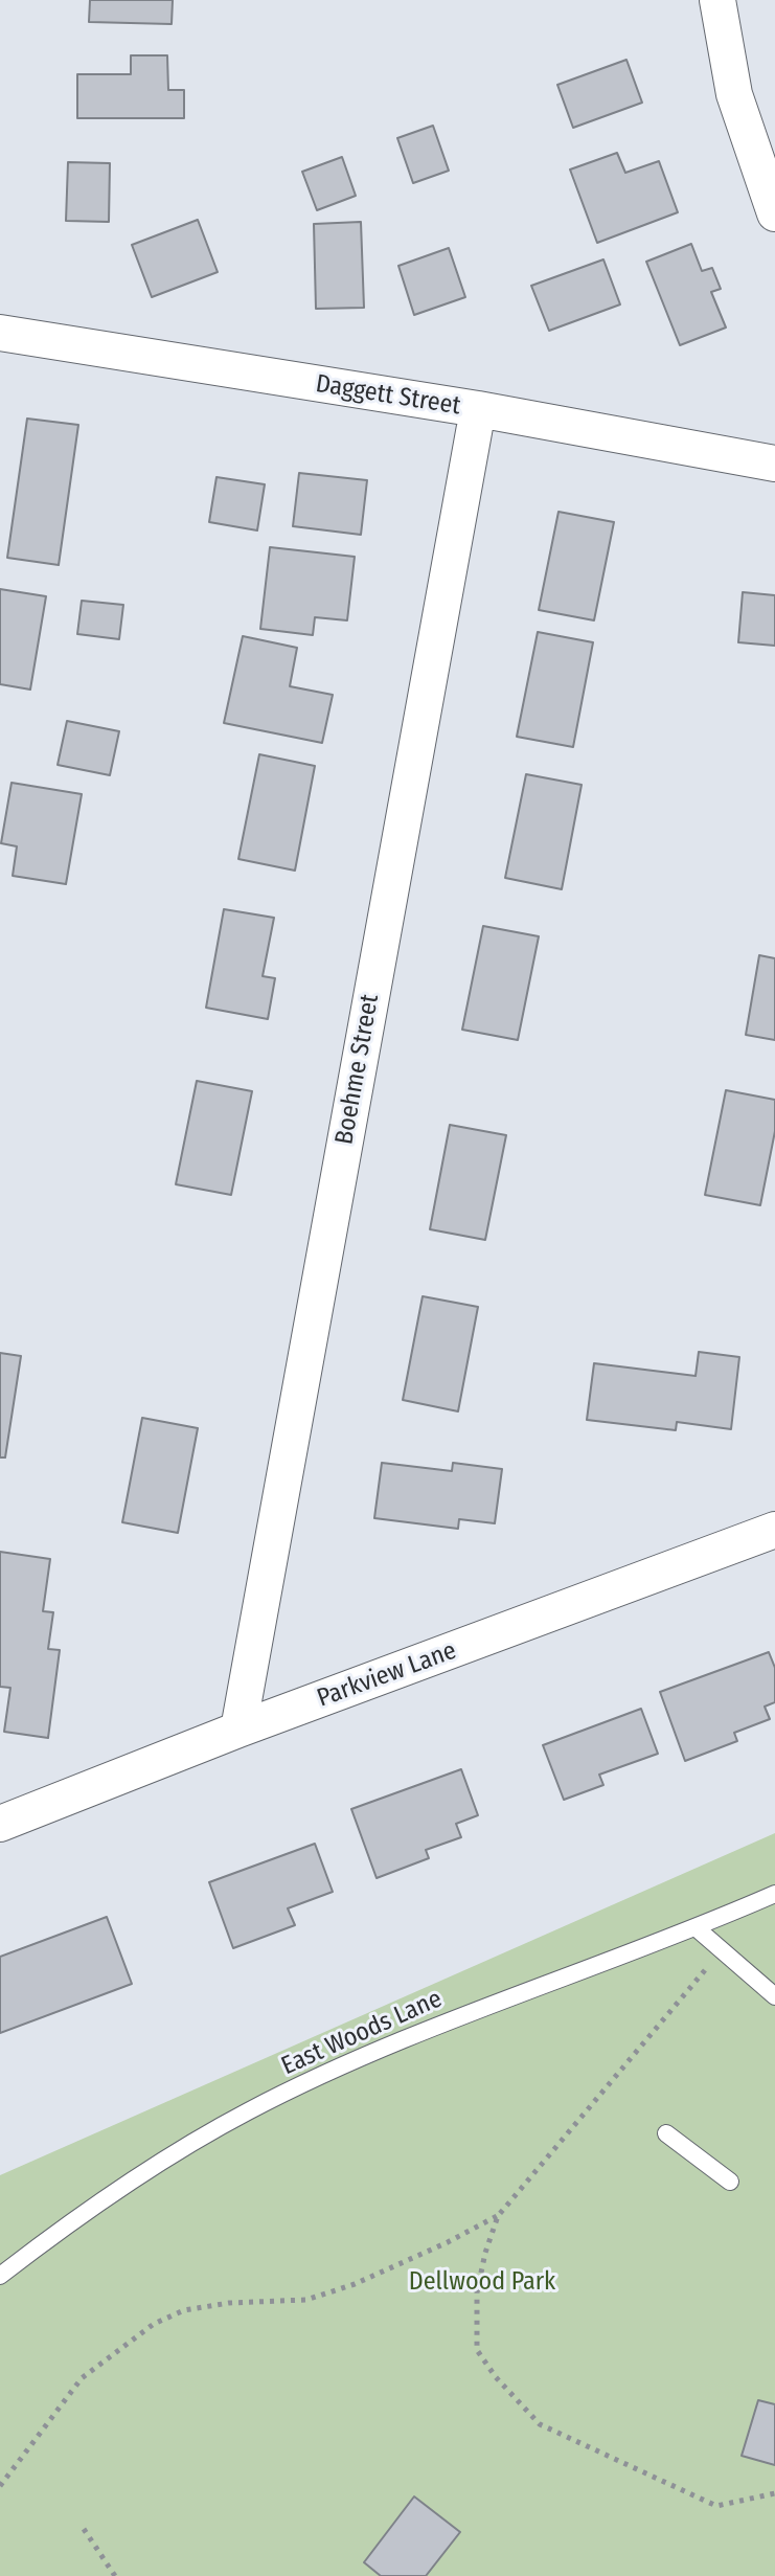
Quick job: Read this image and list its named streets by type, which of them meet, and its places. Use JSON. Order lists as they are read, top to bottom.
{
  "streets": {
    "street": ["Daggett Street", "Boehme Street", "Parkview Lane"],
    "lane": ["East Woods Lane"]
  },
  "crossings": [
    ["Daggett Street", "Boehme Street"],
    ["Boehme Street", "Parkview Lane"]
  ],
  "parks": ["Dellwood Park"]
}
